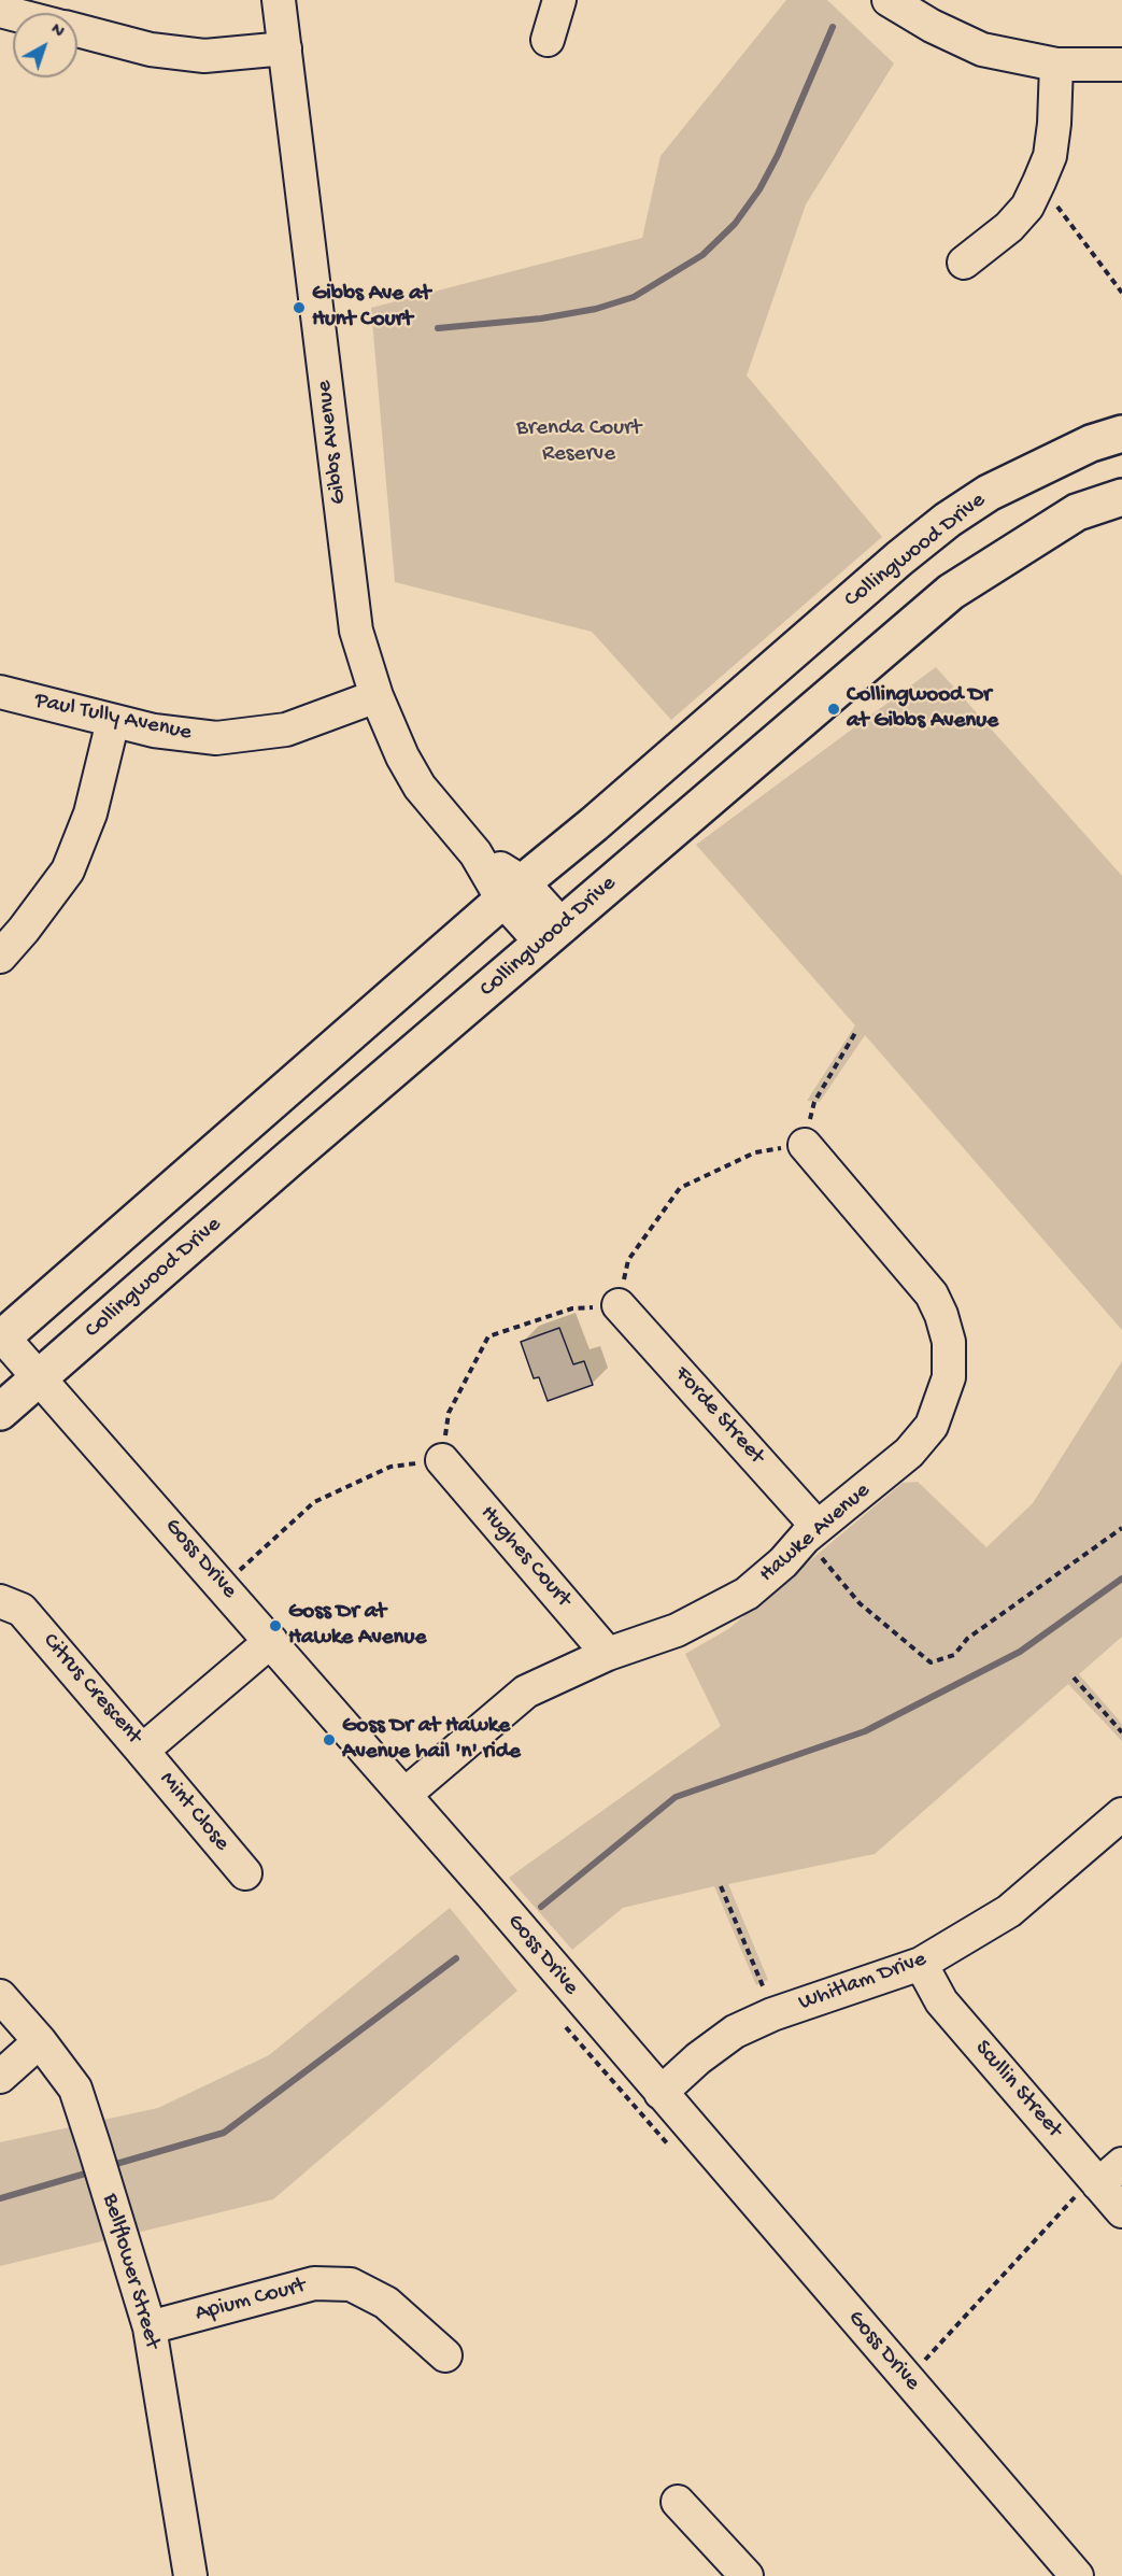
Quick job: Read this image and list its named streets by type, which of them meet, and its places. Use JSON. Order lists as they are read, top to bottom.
{
  "streets": {
    "main road": ["Collingwood Drive"],
    "street": [
      "Gibbs Avenue",
      "Paul Tully Avenue",
      "Forde Street",
      "Hawke Avenue",
      "Hughes Court",
      "Goss Drive",
      "Citrus Crescent",
      "Mint Close",
      "Whitlam Drive",
      "Scullin Street",
      "Bellflower Street",
      "Apium Court"
    ]
  },
  "crossings": [
    ["Gibbs Avenue", "Collingwood Drive"],
    ["Gibbs Avenue", "Paul Tully Avenue"],
    ["Collingwood Drive", "Goss Drive"],
    ["Forde Street", "Hawke Avenue"],
    ["Hawke Avenue", "Hughes Court"],
    ["Hawke Avenue", "Goss Drive"],
    ["Goss Drive", "Citrus Crescent"],
    ["Goss Drive", "Whitlam Drive"],
    ["Citrus Crescent", "Mint Close"],
    ["Whitlam Drive", "Scullin Street"],
    ["Bellflower Street", "Apium Court"]
  ],
  "parks": ["Brenda Court Reserve"],
  "places": [
    "Gibbs Ave at Hunt Court",
    "Collingwood Dr at Gibbs Avenue",
    "Goss Dr at Hawke Avenue",
    "Goss Dr at Hawke Avenue hail 'n' ride"
  ],
  "north": "top right"
}
